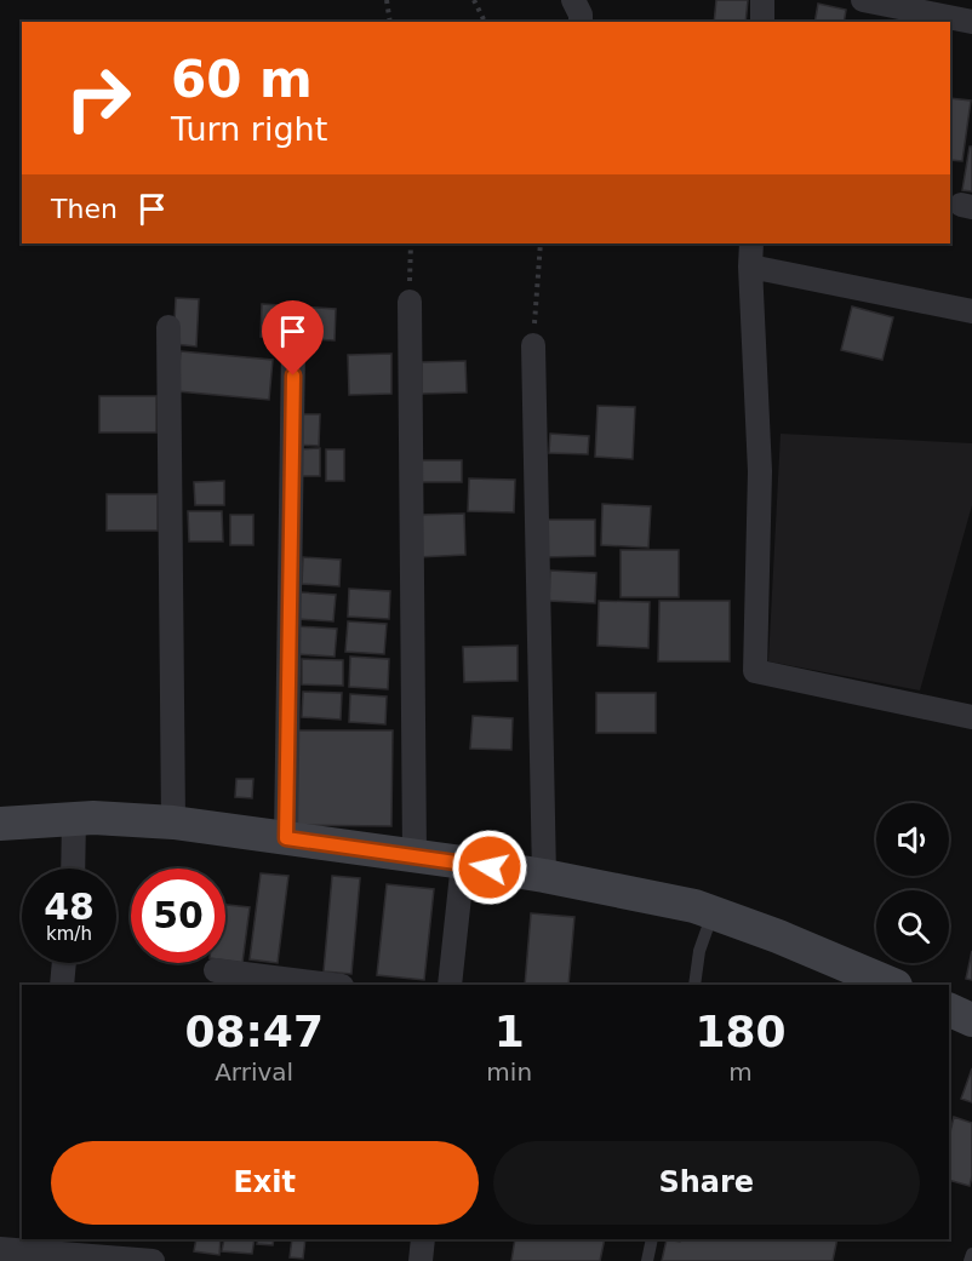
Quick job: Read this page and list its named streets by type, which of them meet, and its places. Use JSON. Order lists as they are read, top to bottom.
{
  "page": {
    "turn": ["60 m", "Turn right"],
    "then": "Then",
    "speed": "48 km/h",
    "limit": "50",
    "eta": [
      "08:47",
      "Arrival",
      "1",
      "min",
      "180",
      "m"
    ],
    "buttons": ["Exit", "Share"]
  }
}
